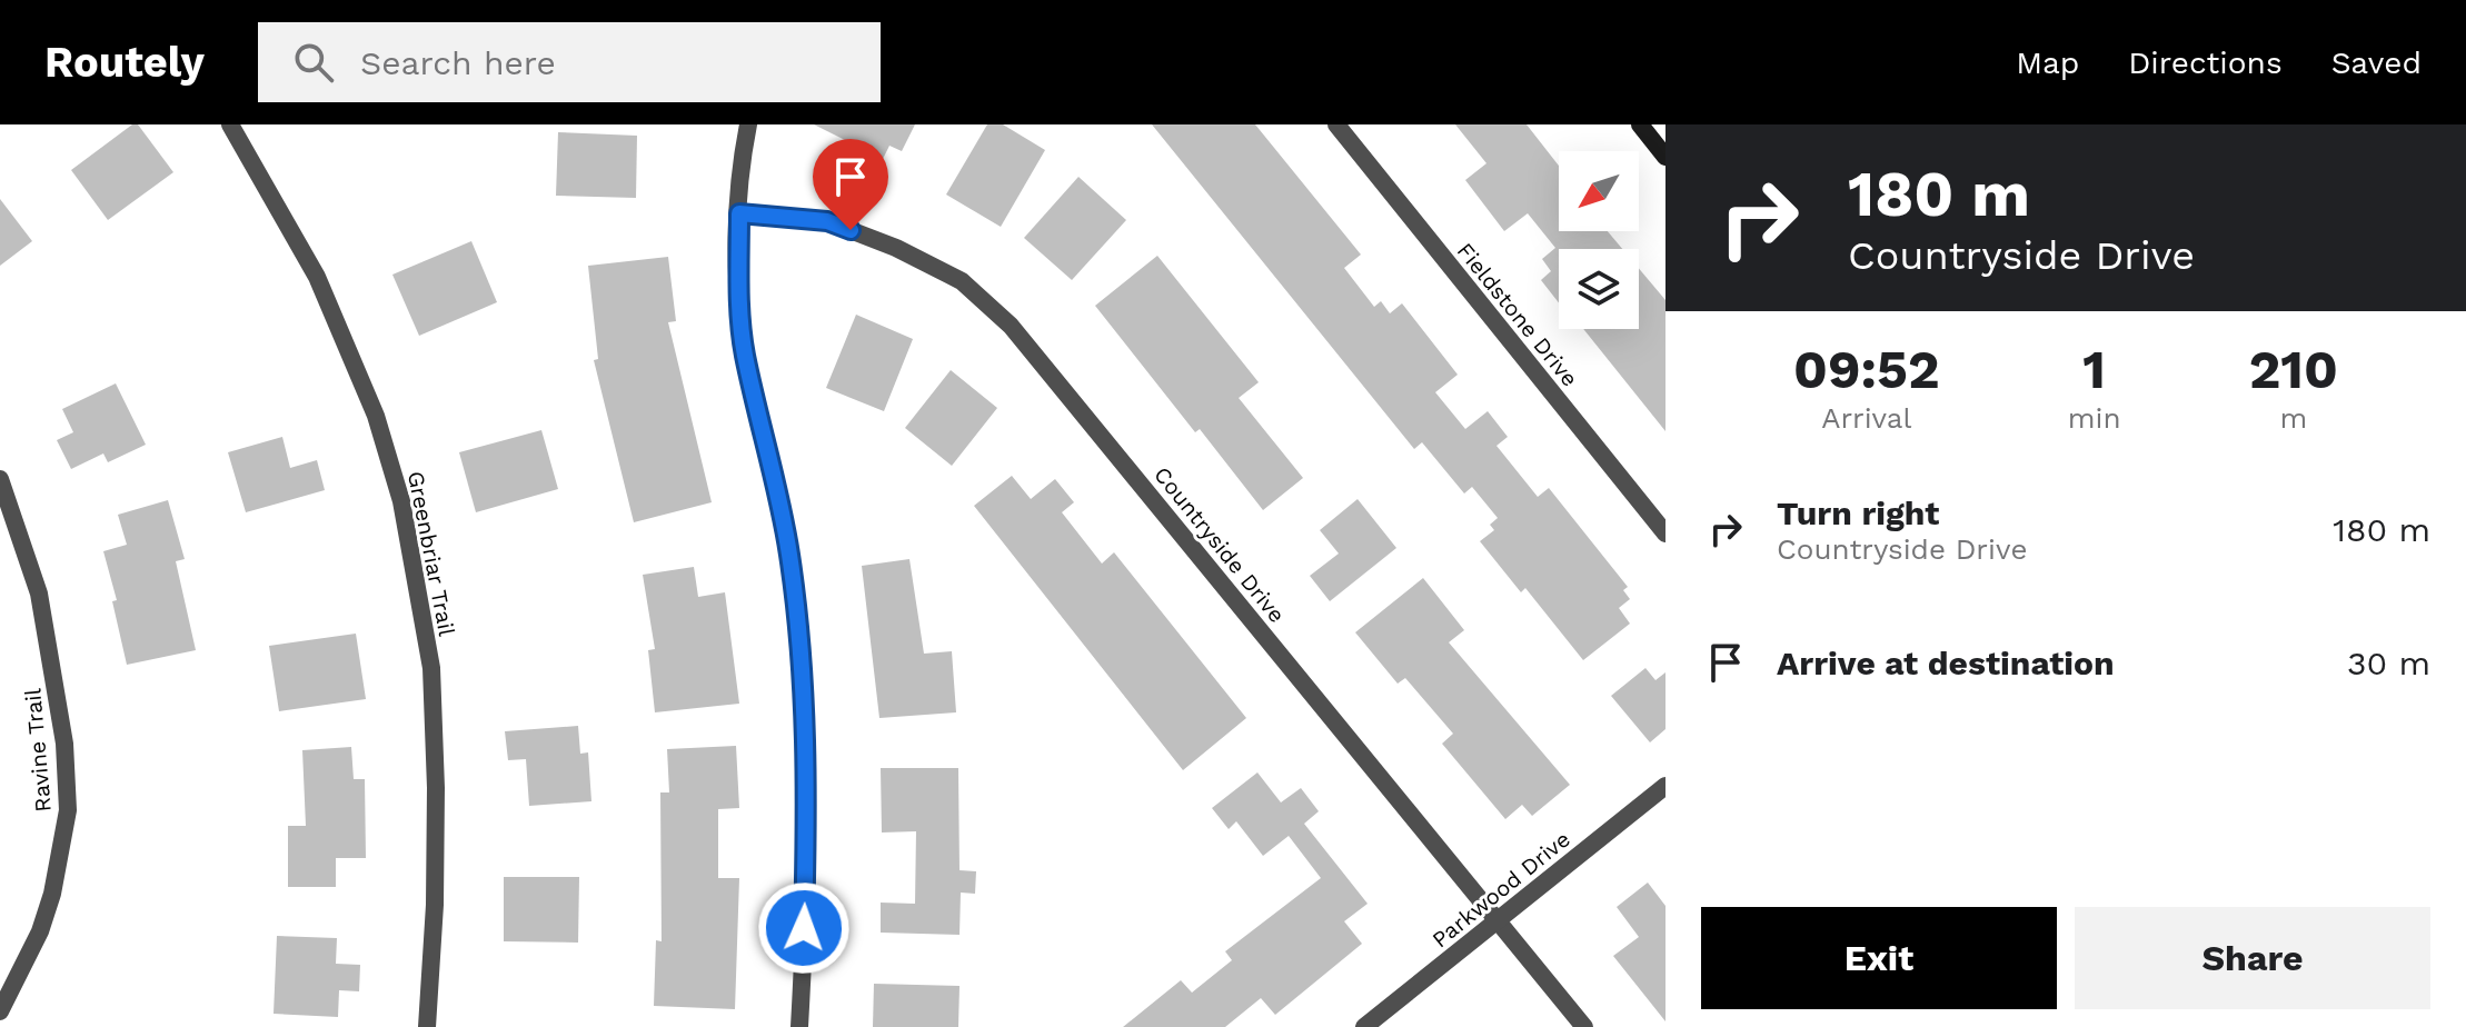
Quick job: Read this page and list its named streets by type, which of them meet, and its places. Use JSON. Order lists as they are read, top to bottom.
{
  "streets": {
    "street": [
      "Fieldstone Drive",
      "Countryside Drive",
      "Greenbriar Trail",
      "Ravine Trail",
      "Parkwood Drive"
    ]
  },
  "crossings": [
    ["Countryside Drive", "Parkwood Drive"]
  ],
  "north": "bottom left",
  "page": {
    "header": "Routely",
    "search": "Search here",
    "nav": ["Map", "Directions", "Saved"],
    "turn": ["180 m", "Countryside Drive"],
    "eta": [
      "09:52",
      "Arrival",
      "1",
      "min",
      "210",
      "m"
    ],
    "list": [
      {
        "name": "Turn right",
        "note": "Countryside Drive",
        "value": "180 m"
      },
      {
        "name": "Arrive at destination",
        "value": "30 m"
      }
    ],
    "buttons": ["Exit", "Share"]
  }
}
